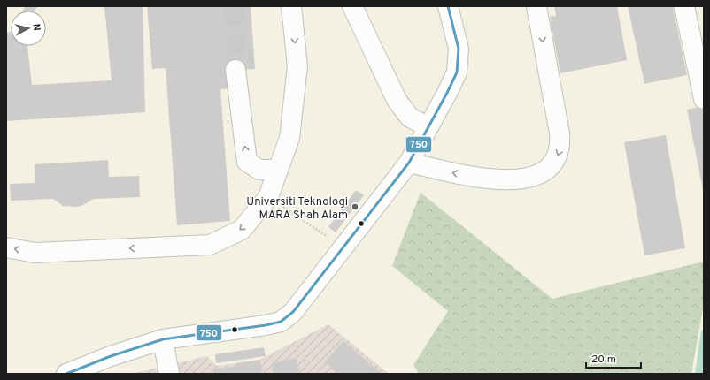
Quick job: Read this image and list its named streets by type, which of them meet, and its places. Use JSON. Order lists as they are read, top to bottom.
{
  "places": ["Universiti Teknologi MARA Shah Alam"],
  "lines": ["transit line 750"],
  "scale_bar": "20 m",
  "north": "right"
}
